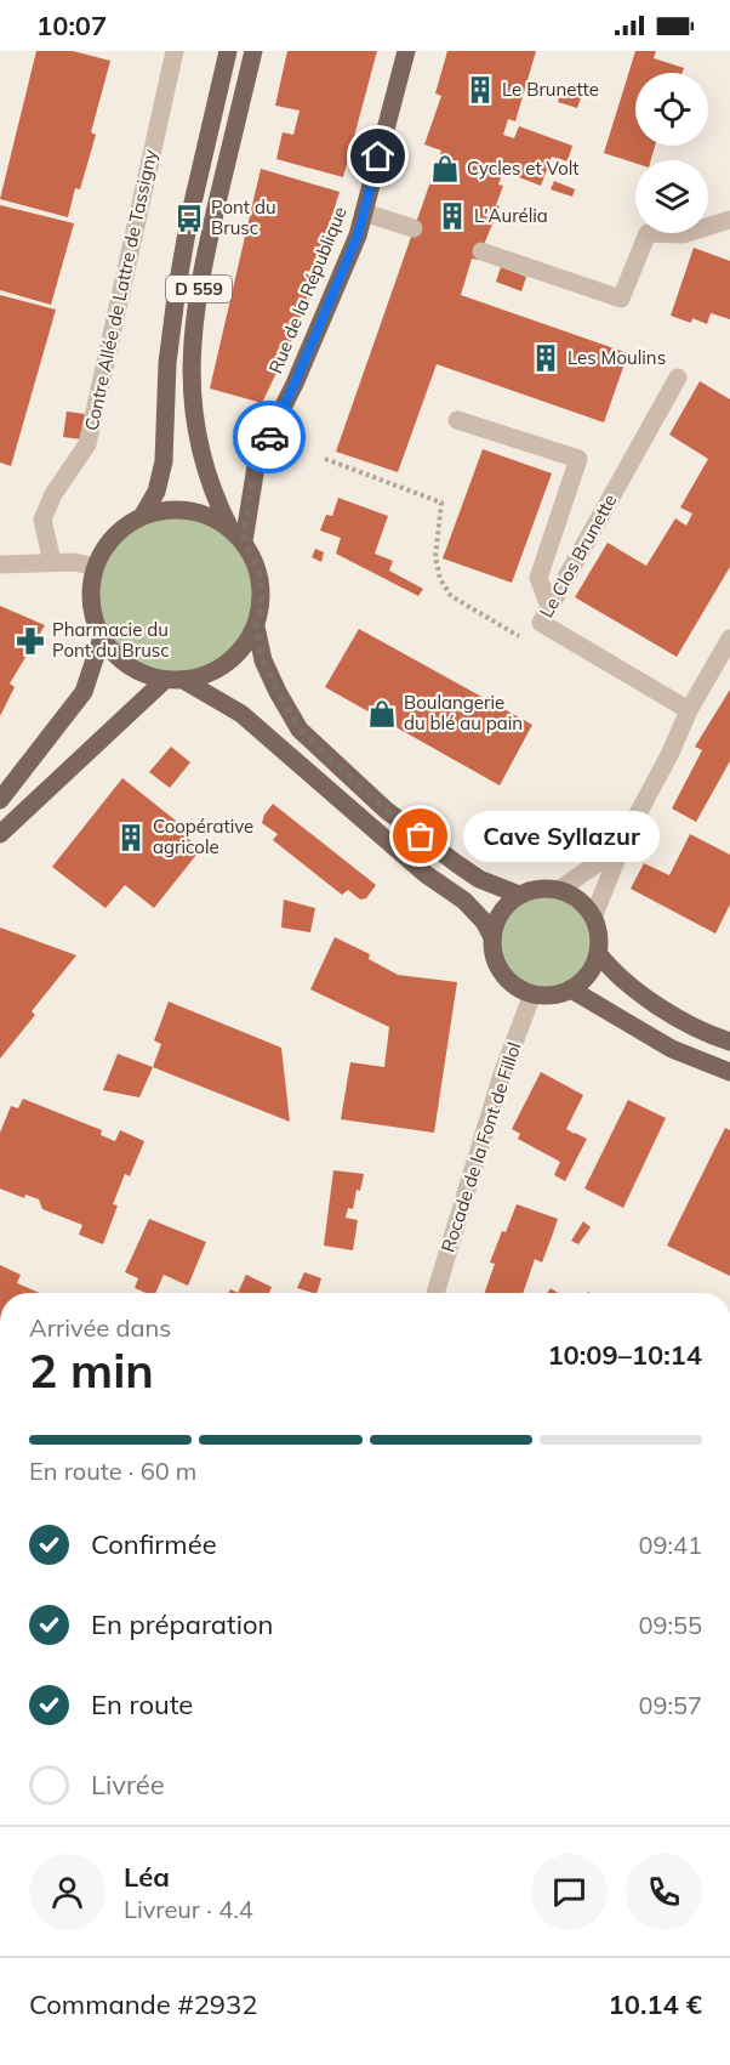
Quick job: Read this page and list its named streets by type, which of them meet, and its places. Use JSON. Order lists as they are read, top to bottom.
{
  "streets": {
    "main road": ["D 559", "Rue de la République"],
    "street": ["Contre Allée de Lattre de Tassigny", "Le Clos Brunette", "Rocade de la Font de Fillol"]
  },
  "crossings": [
    ["D 559", "Rue de la République"]
  ],
  "places": {
    "building": [
      "Le Brunette",
      "L'Aurélia",
      "Les Moulins",
      "Coopérative agricole"
    ],
    "shop": ["Cycles et Volt", "Boulangerie du blé au pain"],
    "bus stop": ["Pont du Brusc"],
    "pharmacy": ["Pharmacie du Pont du Brusc"],
    "other": ["Cave Syllazur"]
  },
  "page": {
    "status": "10:07",
    "bubble": "Cave Syllazur",
    "heading": ["2 min", "Arrivée dans", "10:09–10:14"],
    "panel": [
      "Léa",
      "Livreur · 4.4",
      "Commande #2932",
      "10.14 €"
    ],
    "bar": "En route · 60 m",
    "list": [
      ["Confirmée", "09:41"],
      ["En préparation", "09:55"],
      ["En route", "09:57"],
      "Livrée"
    ]
  }
}
